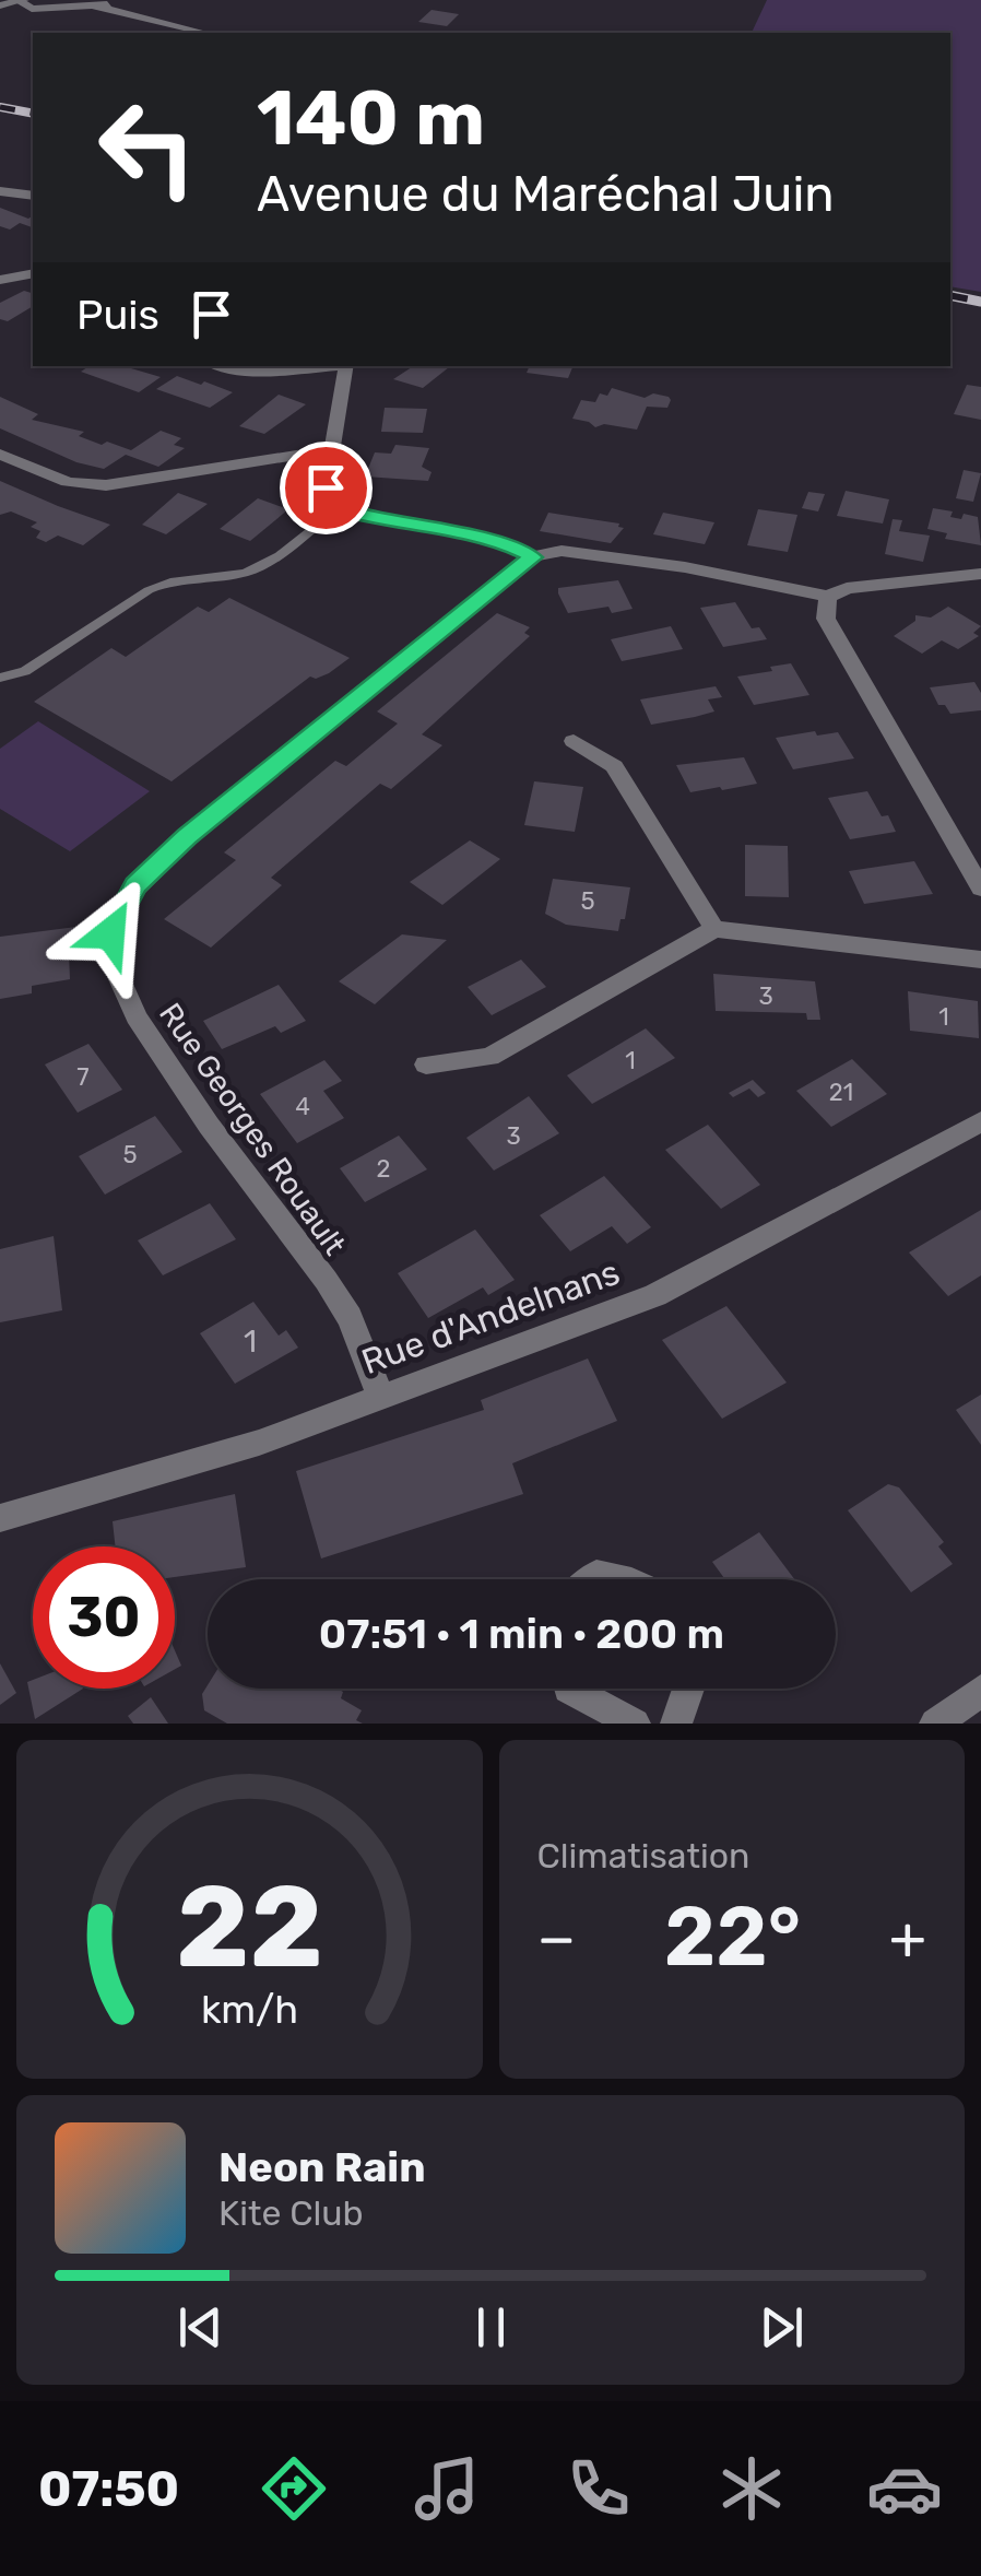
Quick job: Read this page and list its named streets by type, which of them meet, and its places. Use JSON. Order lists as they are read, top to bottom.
{
  "streets": {
    "street": ["Rue Georges Rouault", "Rue d'Andelnans"]
  },
  "crossings": [
    ["Rue Georges Rouault", "Rue d'Andelnans"]
  ],
  "house_numbers": [
    "5",
    "3",
    "1",
    "1",
    "7",
    "21",
    "4",
    "3",
    "5",
    "2",
    "1"
  ],
  "page": {
    "turn": ["140 m", "Avenue du Maréchal Juin"],
    "then": "Puis",
    "limit": "30",
    "trip": "07:51 · 1 min · 200 m",
    "tile": "Climatisation",
    "heat": ["−", "22°", "+"],
    "song": ["Neon Rain", "Kite Club"],
    "tabs": "07:50",
    "gauge": ["22", "km/h"]
  }
}
